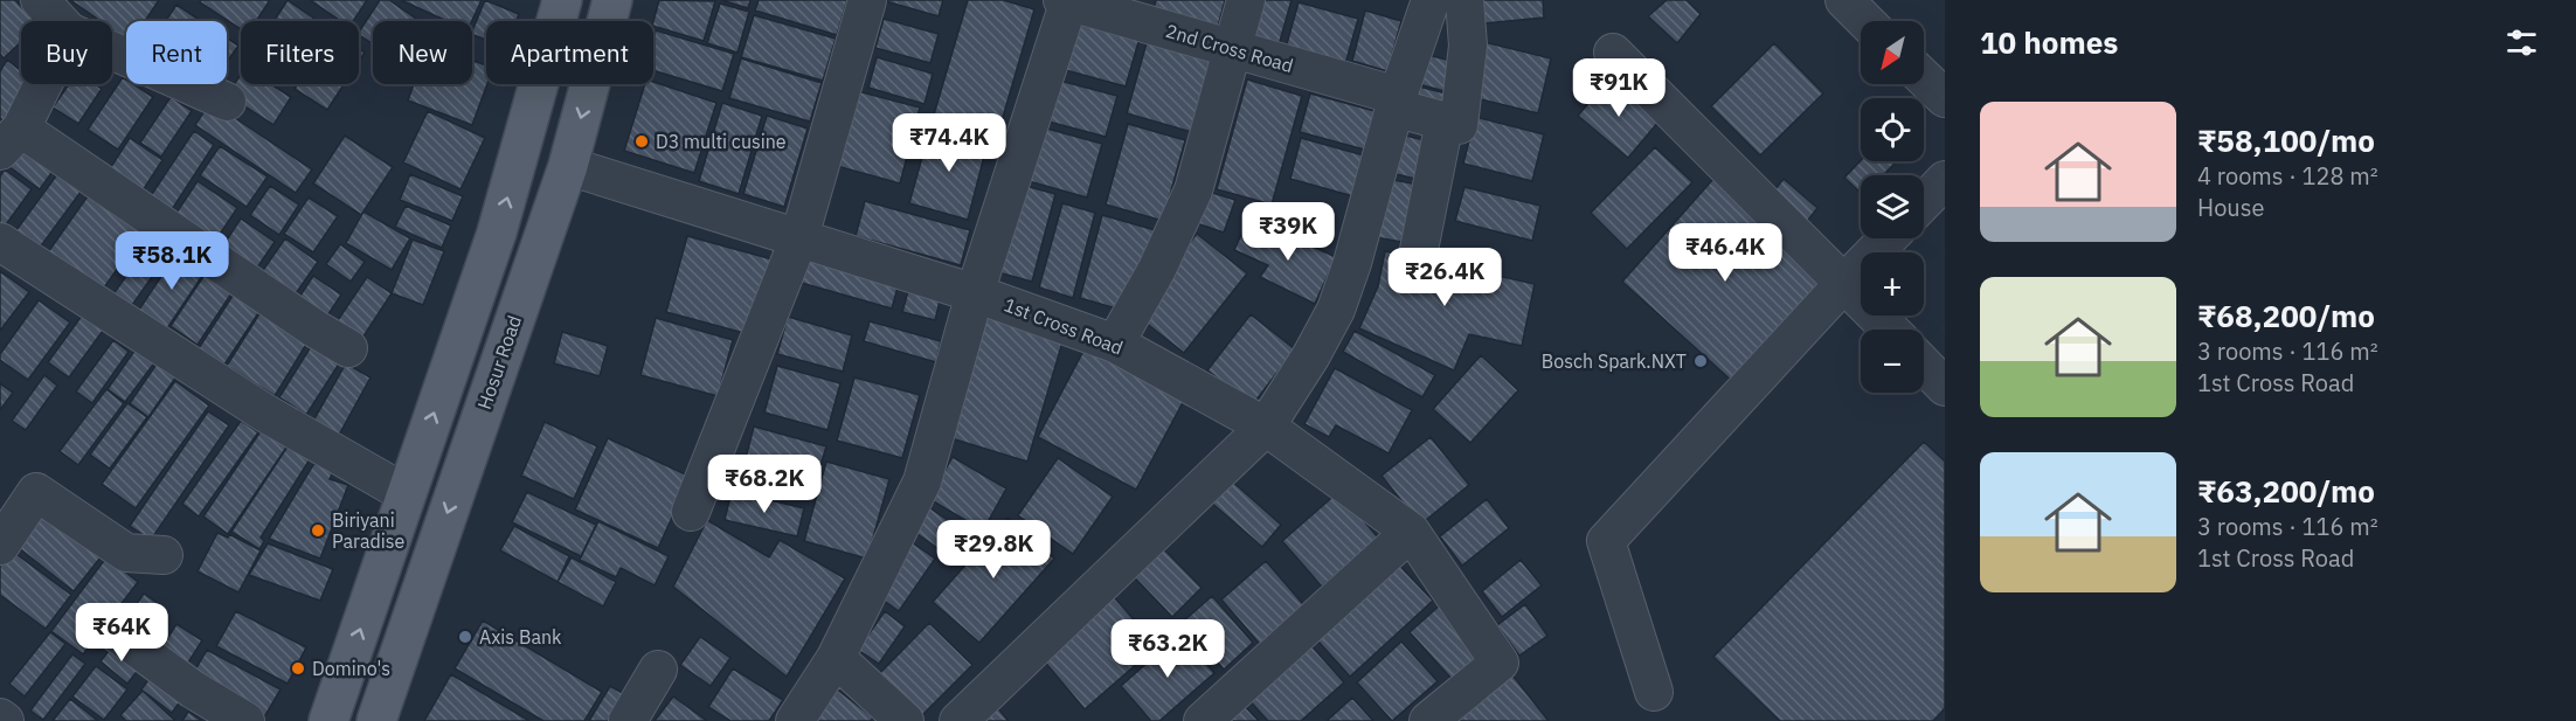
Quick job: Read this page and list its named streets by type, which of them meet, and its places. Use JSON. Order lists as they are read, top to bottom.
{
  "streets": {
    "main road": ["Hosur Road"],
    "street": ["2nd Cross Road", "1st Cross Road"]
  },
  "crossings": [
    ["1st Cross Road", "Hosur Road"]
  ],
  "places": [
    "D3 multi cusine",
    "Bosch Spark.NXT",
    "Biriyani Paradise",
    "Axis Bank",
    "Domino's"
  ],
  "north": "bottom left",
  "page": {
    "heading": "10 homes",
    "map_buttons": ["+", "−"],
    "chip": [
      "Buy",
      "Rent",
      "Filters",
      "New",
      "Apartment"
    ],
    "price": [
      "₹91K",
      "₹74.4K",
      "₹39K",
      "₹46.4K",
      "₹58.1K",
      "₹26.4K",
      "₹68.2K",
      "₹29.8K",
      "₹64K",
      "₹63.2K"
    ],
    "list": [
      {
        "name": "₹58,100/mo",
        "note": "4 rooms · 128 m² · House"
      },
      {
        "name": "₹68,200/mo",
        "note": "3 rooms · 116 m² · 1st Cross Road"
      },
      {
        "name": "₹63,200/mo",
        "note": "3 rooms · 116 m² · 1st Cross Road"
      }
    ]
  }
}
